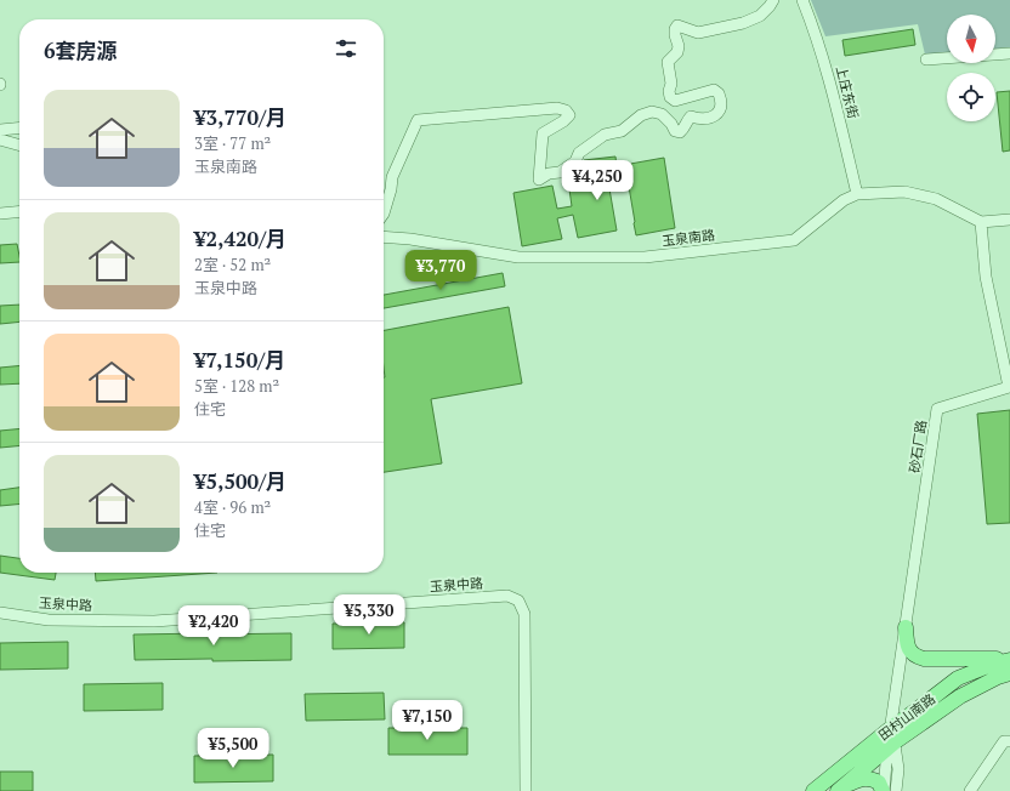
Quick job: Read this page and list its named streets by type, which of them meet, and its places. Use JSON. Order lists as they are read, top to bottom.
{
  "streets": {
    "main road": ["田村山南路"],
    "street": [
      "上庄东街",
      "玉泉南路",
      "砂石厂路",
      "玉泉中路"
    ]
  },
  "crossings": [
    ["上庄东街", "玉泉南路"],
    ["玉泉南路", "砂石厂路"],
    ["砂石厂路", "田村山南路"]
  ],
  "north": "bottom",
  "page": {
    "heading": "6套房源",
    "list": [
      {
        "name": "¥3,770/月",
        "note": "3室 · 77 m² · 玉泉南路"
      },
      {
        "name": "¥2,420/月",
        "note": "2室 · 52 m² · 玉泉中路"
      },
      {
        "name": "¥7,150/月",
        "note": "5室 · 128 m² · 住宅"
      },
      {
        "name": "¥5,500/月",
        "note": "4室 · 96 m² · 住宅"
      }
    ],
    "price": [
      "¥4,250",
      "¥3,770",
      "¥5,330",
      "¥2,420",
      "¥7,150",
      "¥5,500"
    ]
  }
}
